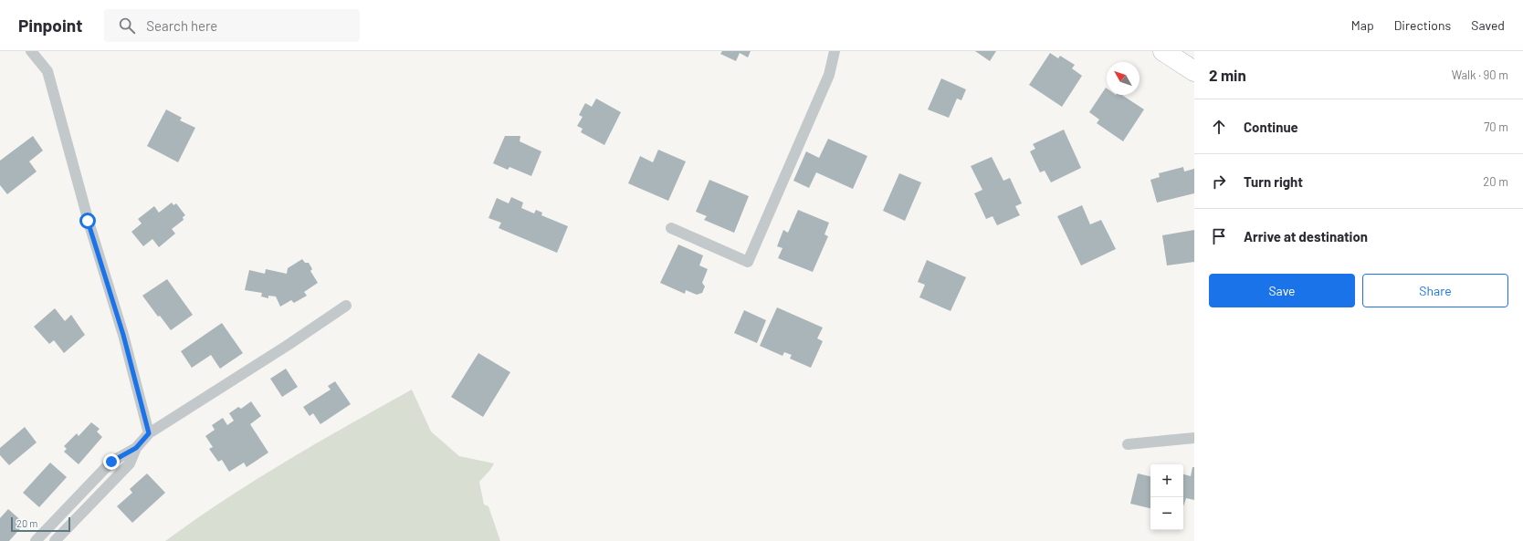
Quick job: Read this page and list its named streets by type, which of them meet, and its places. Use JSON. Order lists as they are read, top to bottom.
{
  "scale_bar": "20 m",
  "north": "top left",
  "page": {
    "header": "Pinpoint",
    "search": "Search here",
    "nav": ["Map", "Directions", "Saved"],
    "heading": ["2 min", "Walk · 90 m"],
    "list": [
      ["Continue", "70 m"],
      ["Turn right", "20 m"],
      "Arrive at destination"
    ],
    "buttons": ["Save", "Share"],
    "map_buttons": ["+", "−"],
    "scale": "20 m"
  }
}
